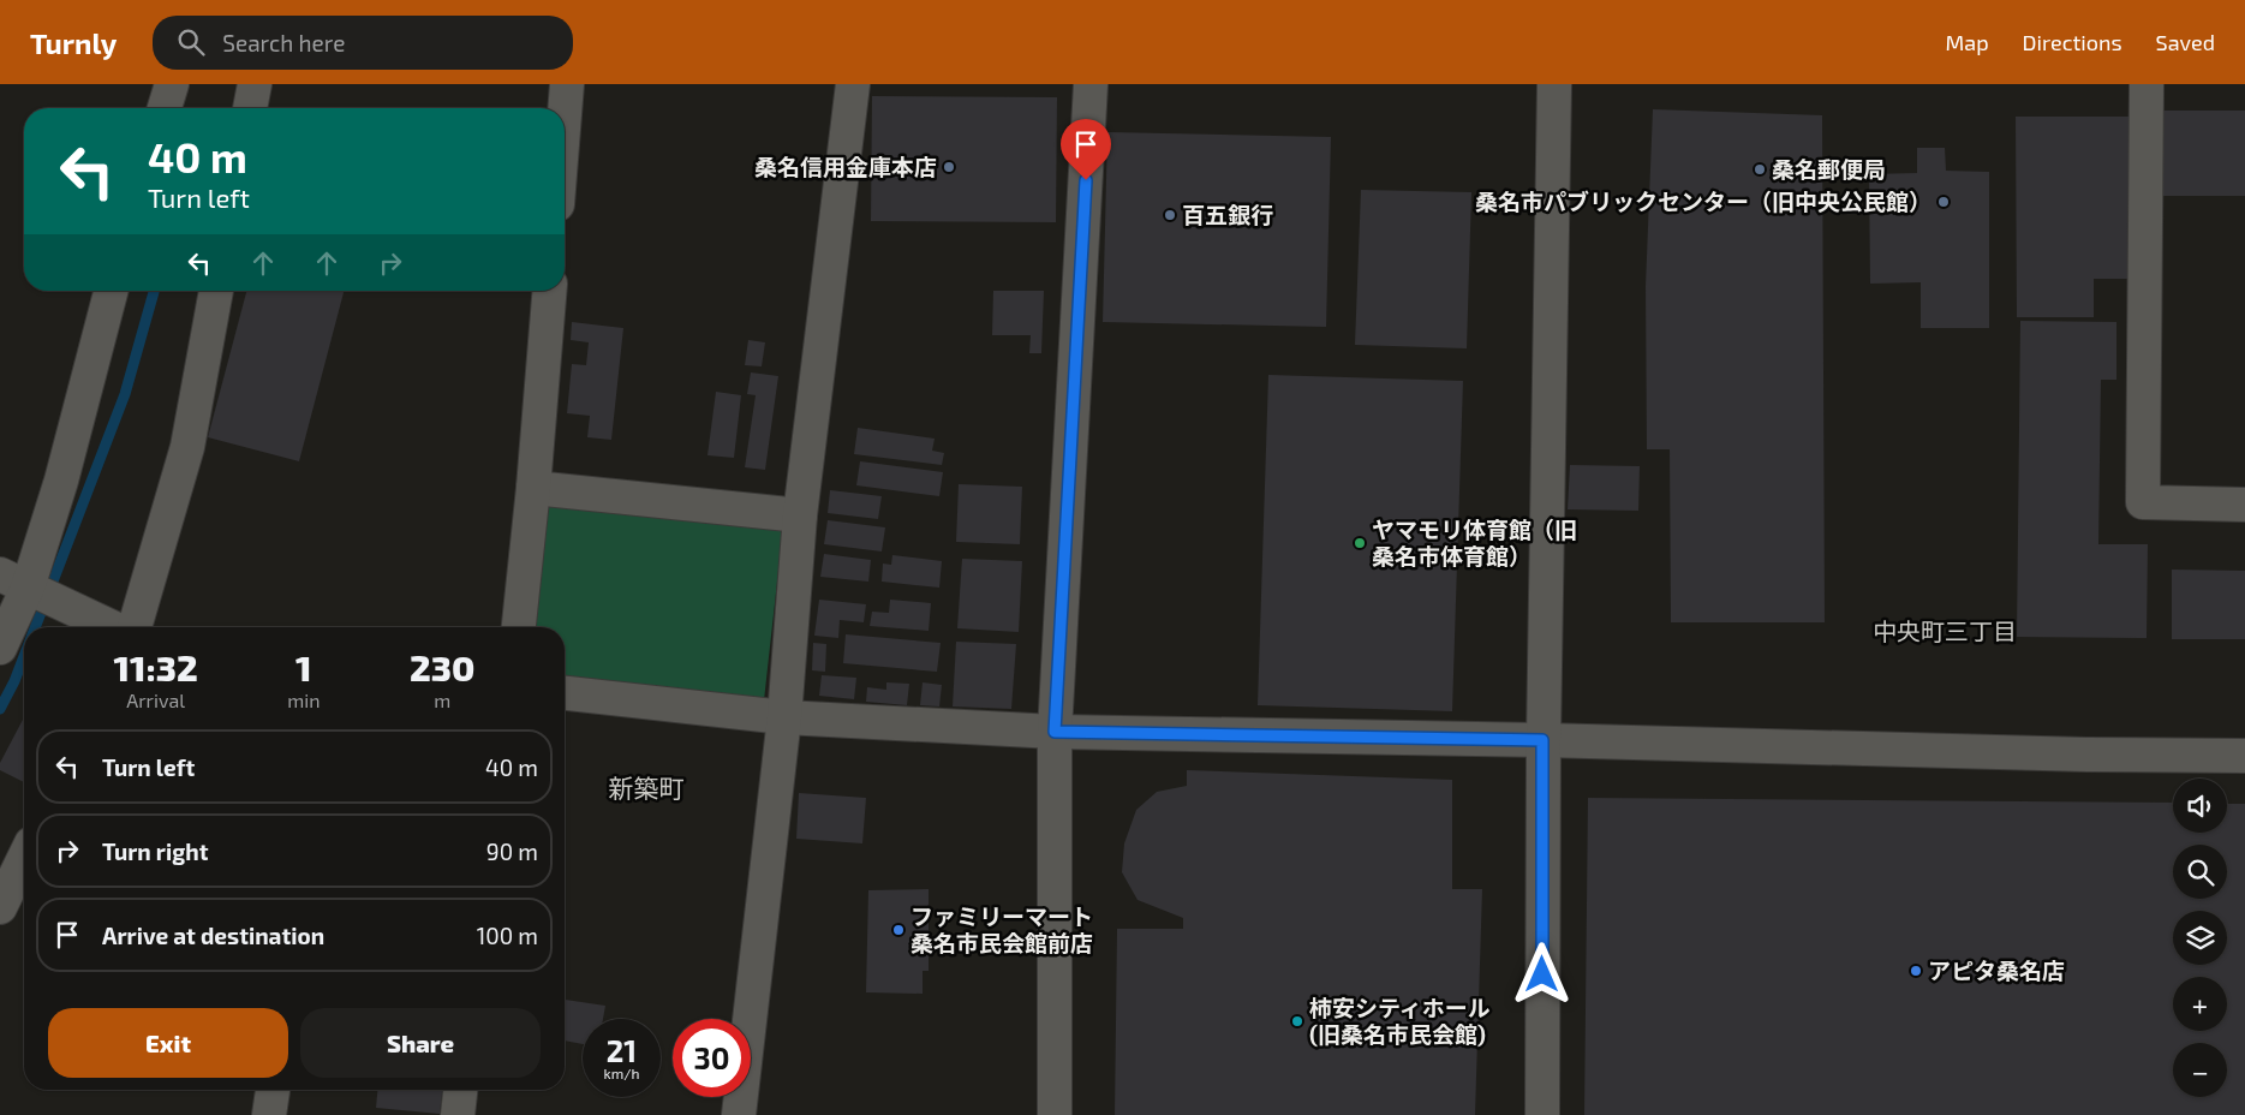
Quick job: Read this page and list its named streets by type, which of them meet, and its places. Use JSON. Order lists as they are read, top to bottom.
{
  "districts": ["中央町三丁目", "新築町"],
  "places": [
    "桑名信用金庫本店",
    "桑名郵便局",
    "桑名市パブリックセンター（旧中央公民館）",
    "百五銀行",
    "ヤマモリ体育館（旧 桑名市体育館）",
    "ファミリーマート 桑名市民会館前店",
    "アピタ桑名店",
    "柿安シティホール (旧桑名市民会館)"
  ],
  "page": {
    "header": "Turnly",
    "search": "Search here",
    "nav": ["Map", "Directions", "Saved"],
    "turn": ["40 m", "Turn left"],
    "eta": [
      "11:32",
      "Arrival",
      "1",
      "min",
      "230",
      "m"
    ],
    "list": [
      {
        "name": "Turn left",
        "value": "40 m"
      },
      {
        "name": "Turn right",
        "value": "90 m"
      },
      {
        "name": "Arrive at destination",
        "value": "100 m"
      }
    ],
    "map_buttons": ["+", "−"],
    "buttons": ["Exit", "Share"],
    "speed": "21 km/h",
    "limit": "30"
  }
}
